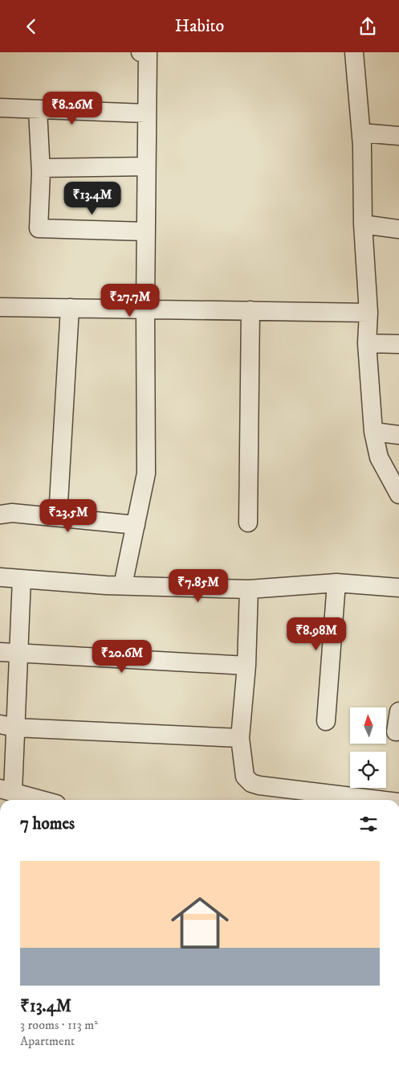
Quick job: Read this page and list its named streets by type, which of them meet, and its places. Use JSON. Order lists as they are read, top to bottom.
{
  "north": "top",
  "page": {
    "header": "Habito",
    "price": [
      "₹8.26M",
      "₹13.4M",
      "₹27.7M",
      "₹23.5M",
      "₹7.85M",
      "₹8.98M",
      "₹20.6M"
    ],
    "heading": "7 homes",
    "list": [
      {
        "name": "₹13.4M",
        "note": "3 rooms · 113 m² · Apartment"
      }
    ]
  }
}
